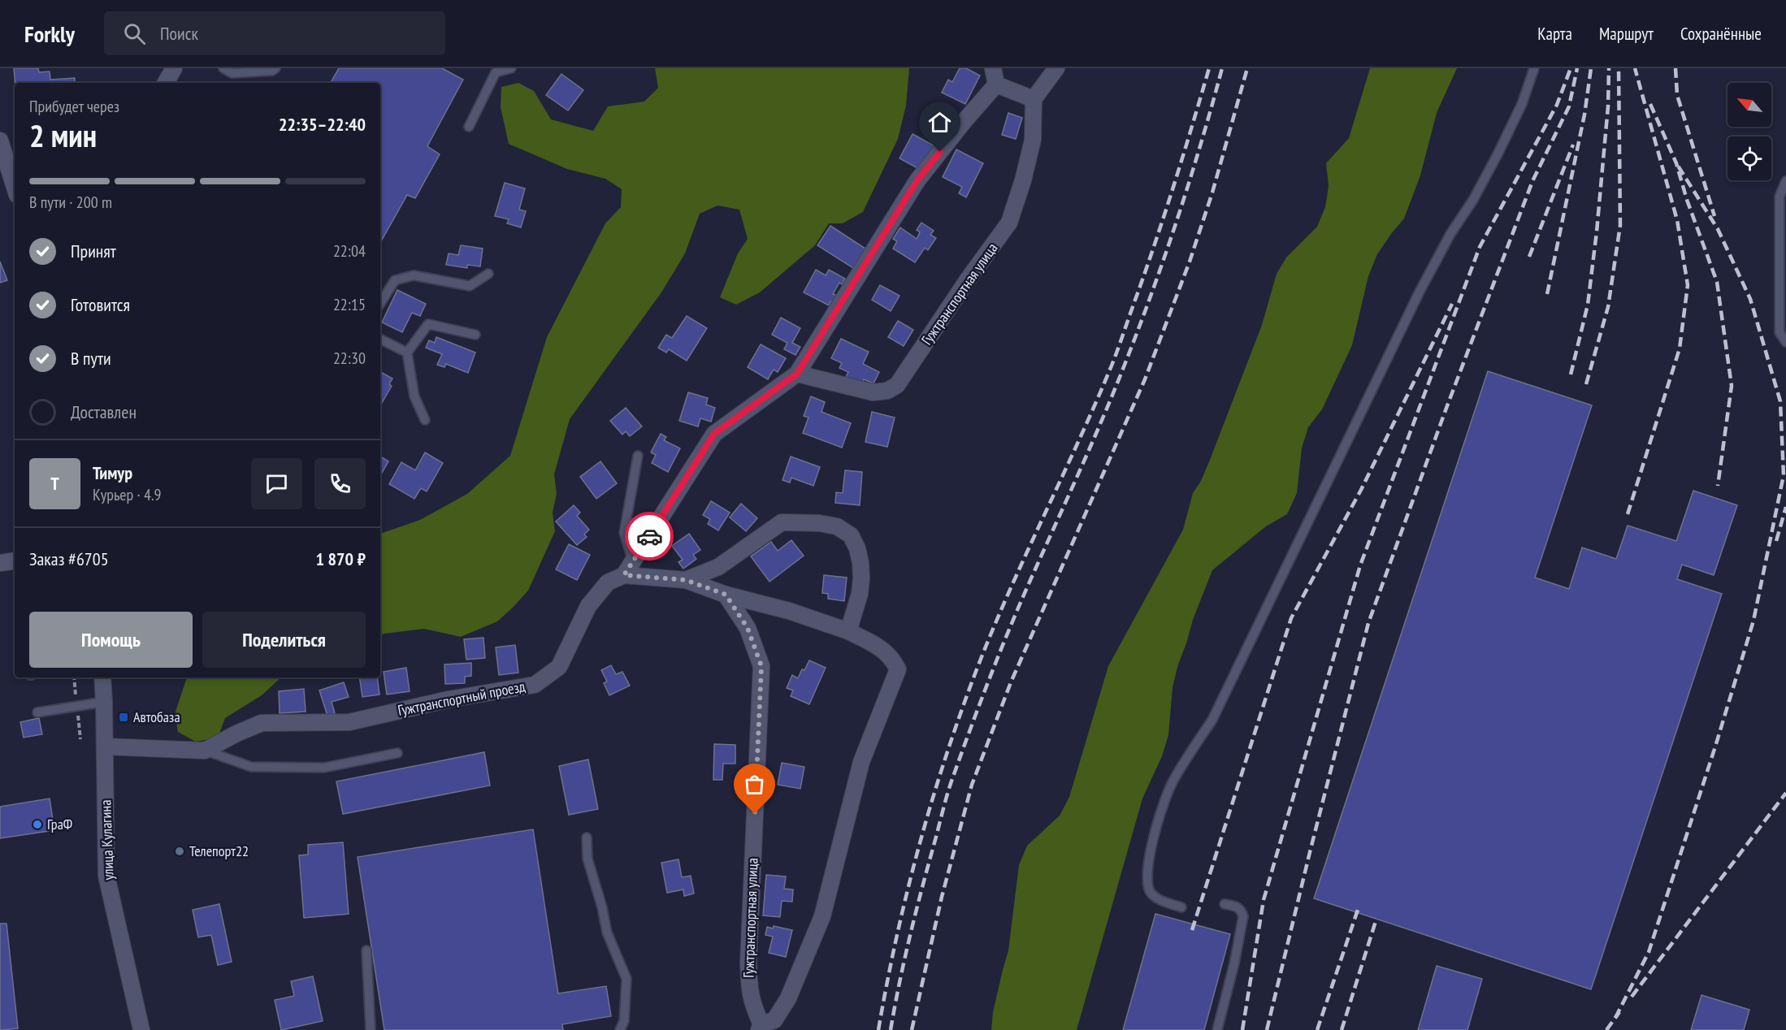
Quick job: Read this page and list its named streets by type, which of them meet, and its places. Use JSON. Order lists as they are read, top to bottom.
{
  "streets": {
    "street": ["Гужтранспортная улица", "Гужтранспортный проезд", "улица Кулагина"]
  },
  "crossings": [
    ["Гужтранспортная улица", "Гужтранспортный проезд"]
  ],
  "places": {
    "transit": ["Автобаза"],
    "other": ["ГраФ", "Телепорт22"]
  },
  "north": "top left",
  "page": {
    "header": "Forkly",
    "search": "Поиск",
    "nav": ["Карта", "Маршрут", "Сохранённые"],
    "heading": ["2 мин", "Прибудет через", "22:35–22:40"],
    "panel": [
      "Тимур",
      "Курьер · 4.9",
      "Заказ #6705",
      "1 870 ₽"
    ],
    "bar": "В пути · 200 m",
    "list": [
      ["Принят", "22:04"],
      ["Готовится", "22:15"],
      ["В пути", "22:30"],
      "Доставлен"
    ],
    "round": "Т",
    "buttons": ["Помощь", "Поделиться"]
  }
}
